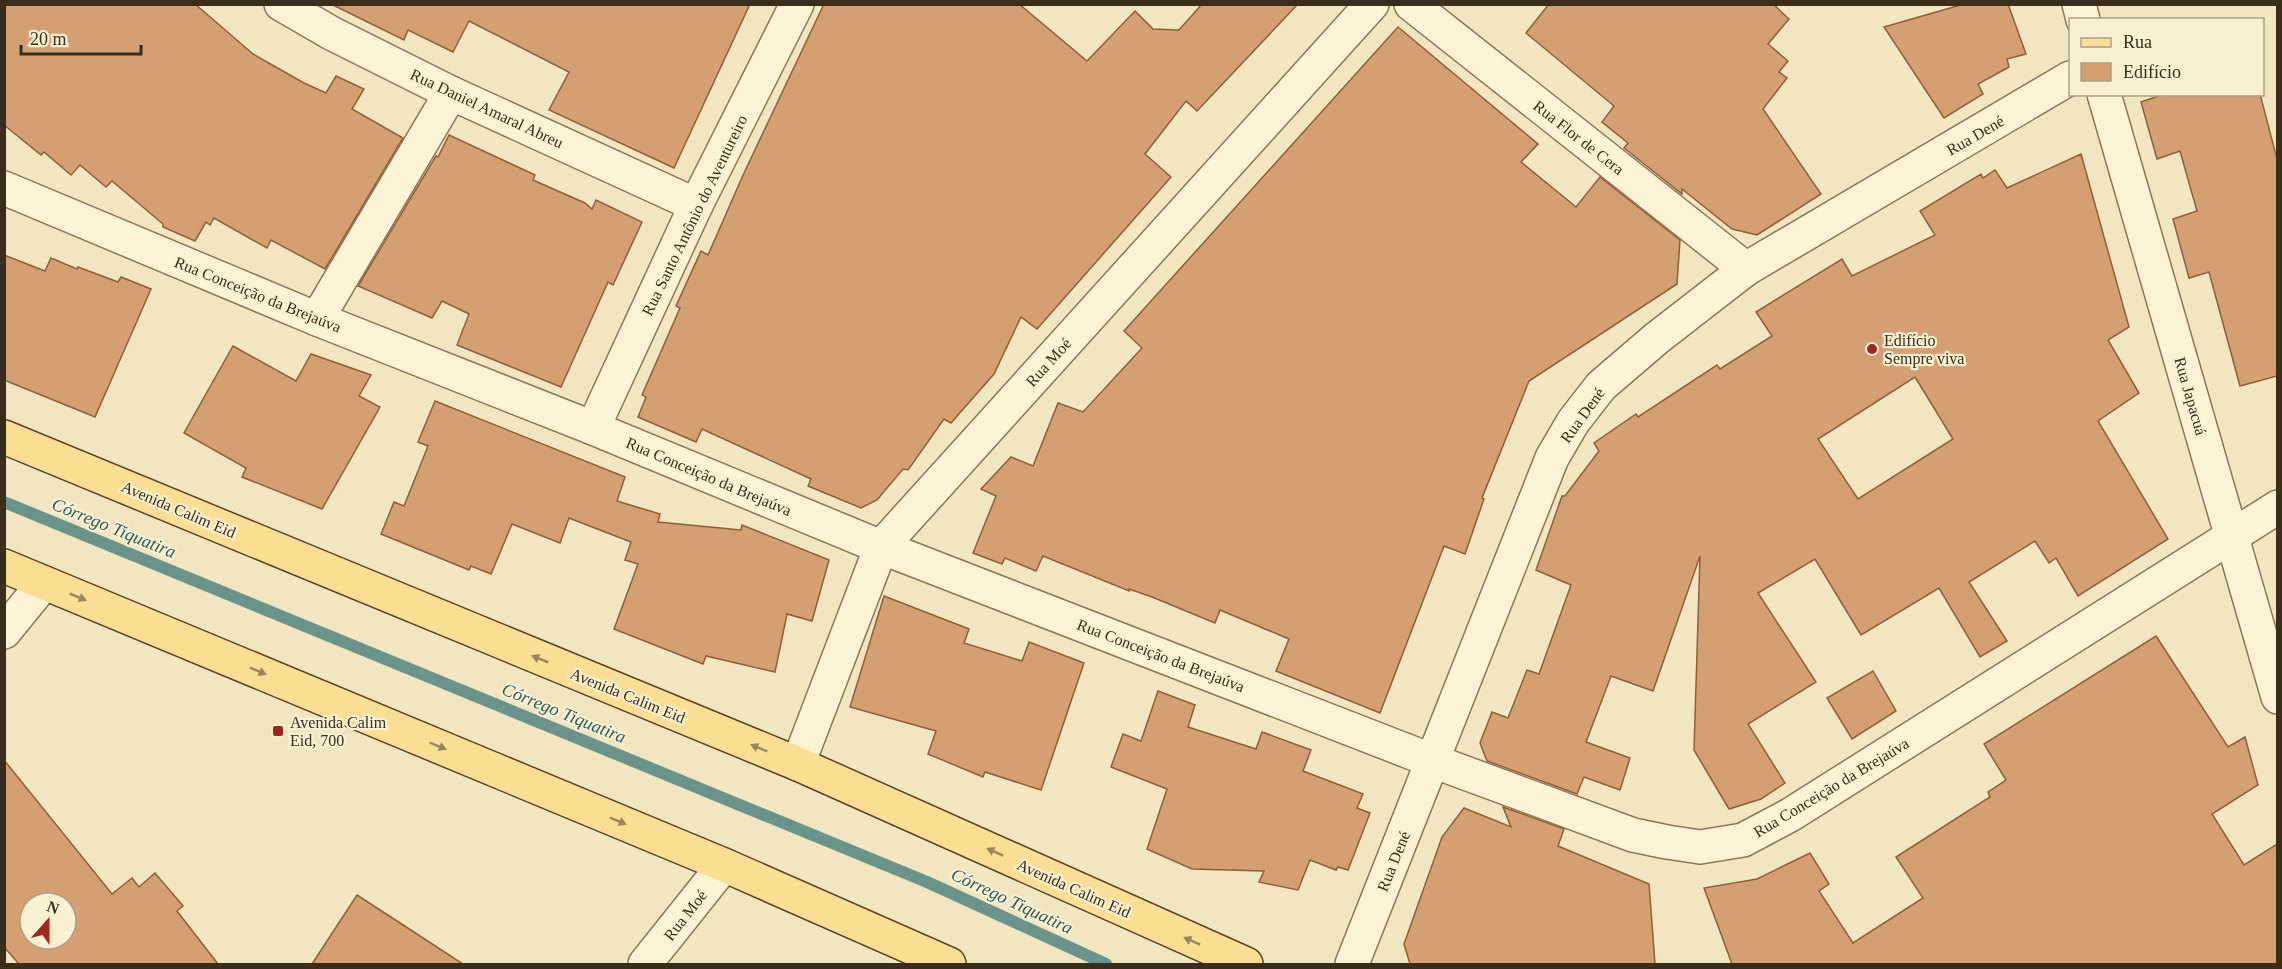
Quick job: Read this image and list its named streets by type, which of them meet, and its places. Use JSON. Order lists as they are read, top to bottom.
{
  "streets": {
    "main road": ["Avenida Calim Eid"],
    "street": [
      "Rua Daniel Amaral Abreu",
      "Rua Dené",
      "Rua Flor de Cera",
      "Rua Santo Antônio do Aventureiro",
      "Rua Conceição da Brejaúva",
      "Rua Moé",
      "Rua Japacuá"
    ]
  },
  "crossings": [
    ["Rua Daniel Amaral Abreu", "Rua Santo Antônio do Aventureiro"],
    ["Rua Dené", "Rua Flor de Cera"],
    ["Rua Dené", "Rua Conceição da Brejaúva"],
    ["Rua Santo Antônio do Aventureiro", "Rua Conceição da Brejaúva"],
    ["Rua Conceição da Brejaúva", "Rua Moé"],
    ["Rua Conceição da Brejaúva", "Rua Japacuá"],
    ["Rua Moé", "Avenida Calim Eid"]
  ],
  "water": ["Córrego Tiquatira"],
  "places": {
    "other": ["Edifício Sempre viva"],
    "transit": ["Avenida Calim Eid, 700"]
  },
  "legend": ["Rua", "Edifício"],
  "scale_bar": "20 m",
  "north": "top"
}
